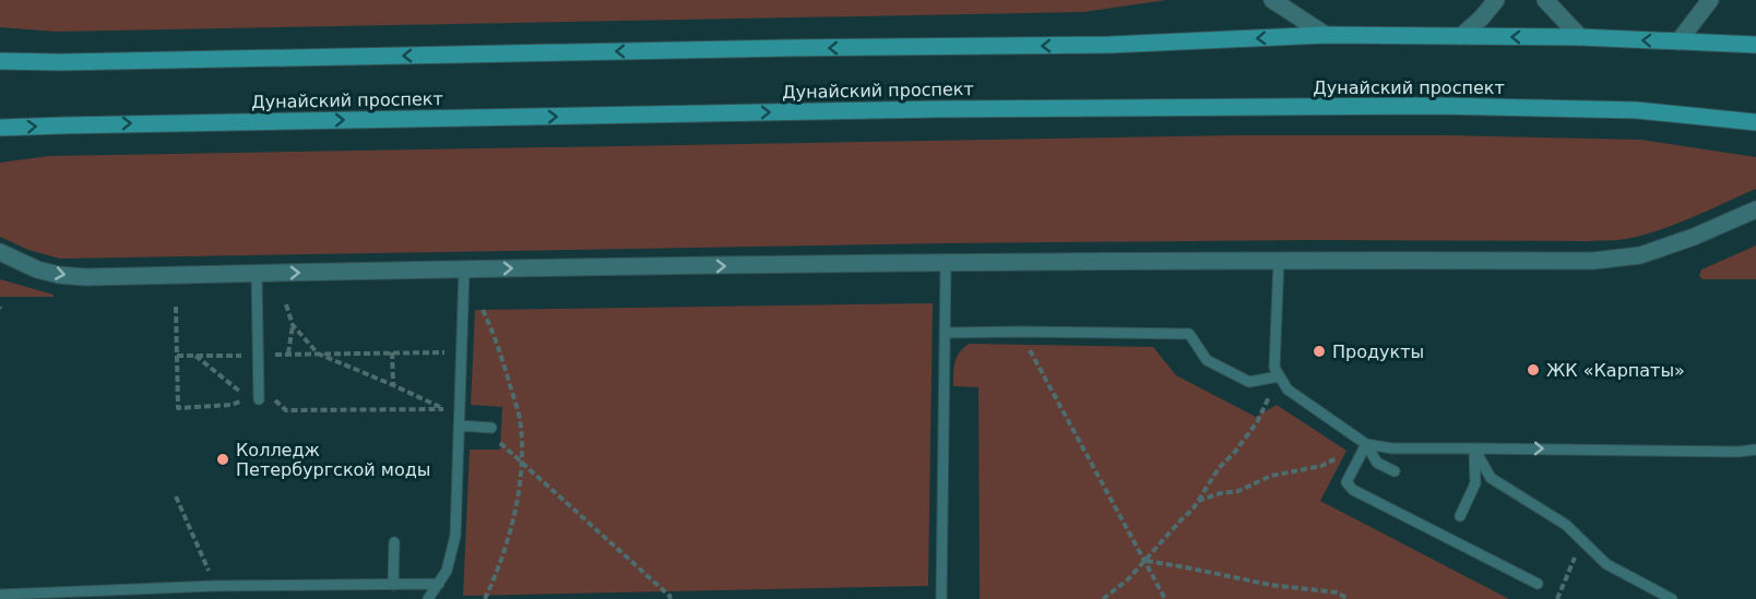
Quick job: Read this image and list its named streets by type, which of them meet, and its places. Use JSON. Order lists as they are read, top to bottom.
{
  "streets": {
    "main road": ["Дунайский проспект"]
  },
  "places": ["Продукты", "ЖК «Карпаты»", "Колледж Петербургской моды"]
}
